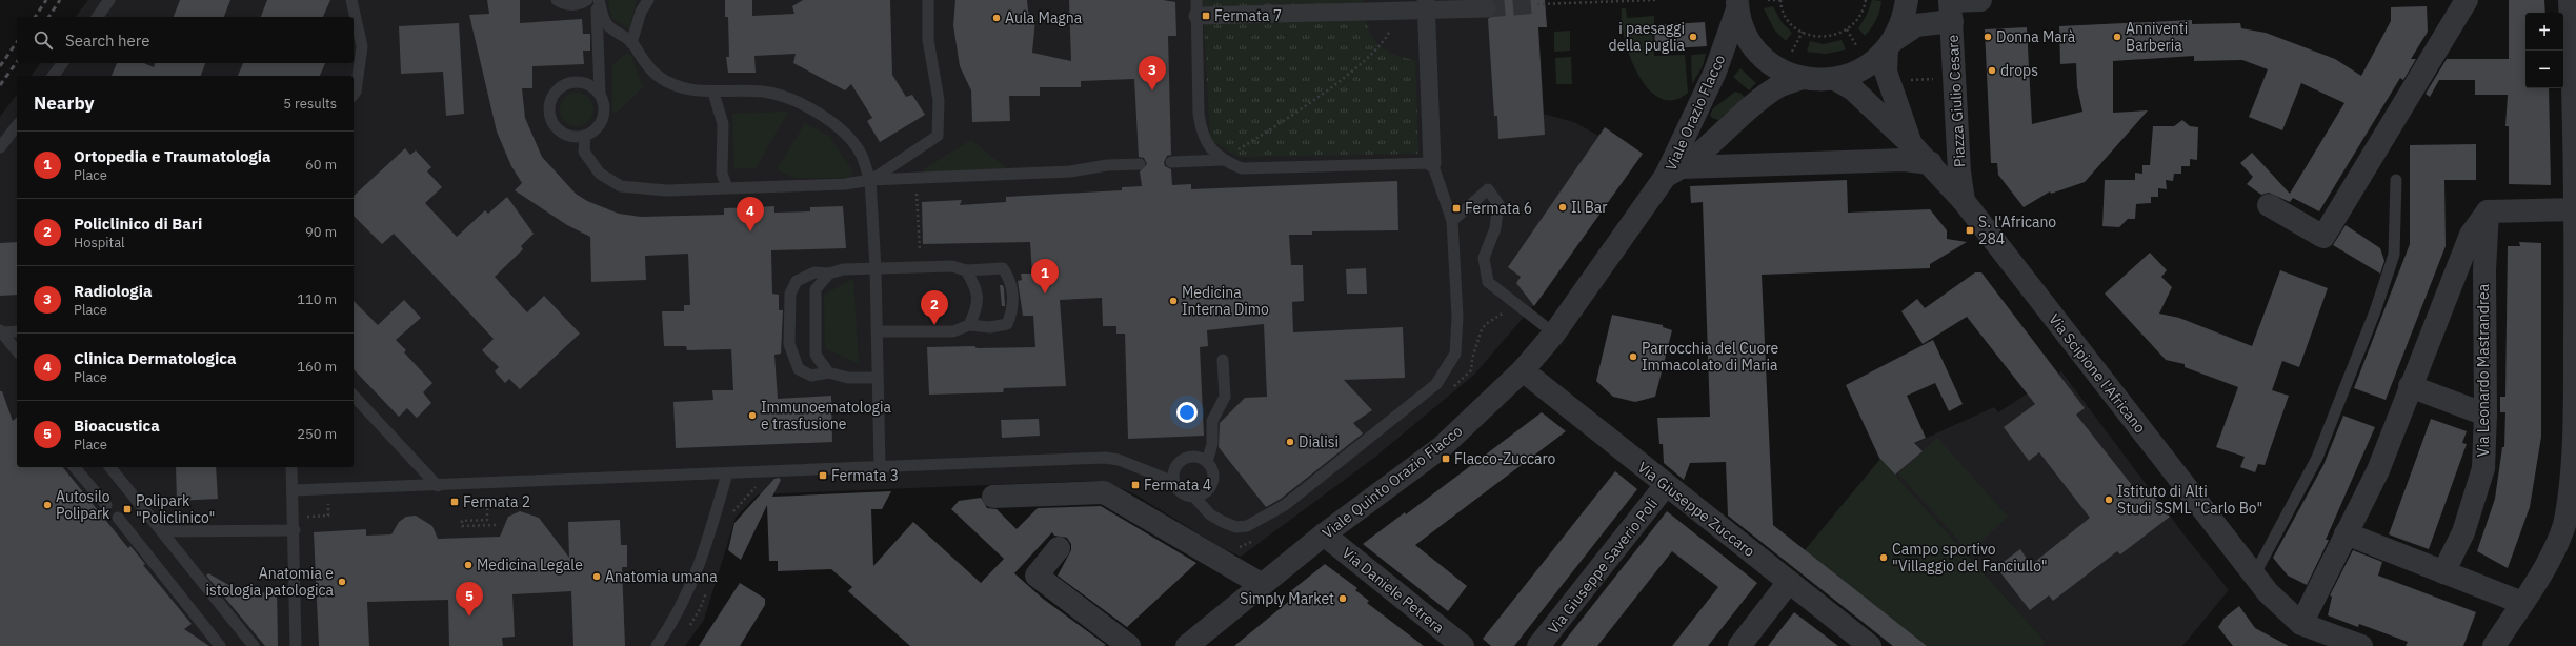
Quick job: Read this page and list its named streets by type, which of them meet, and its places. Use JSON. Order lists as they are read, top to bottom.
{
  "streets": {
    "street": [
      "Piazza Giulio Cesare",
      "Viale Orazio Flacco",
      "Via Leonardo Mastrandrea",
      "Via Scipione l'Africano",
      "Viale Quinto Orazio Flacco",
      "Via Giuseppe Zuccaro",
      "Via Giuseppe Saverio Poli",
      "Via Daniele Petrera"
    ]
  },
  "crossings": [
    ["Piazza Giulio Cesare", "Via Scipione l'Africano"],
    ["Viale Orazio Flacco", "Viale Quinto Orazio Flacco"],
    ["Via Leonardo Mastrandrea", "Via Scipione l'Africano"],
    ["Viale Quinto Orazio Flacco", "Via Giuseppe Zuccaro"],
    ["Viale Quinto Orazio Flacco", "Via Daniele Petrera"],
    ["Via Giuseppe Zuccaro", "Via Giuseppe Saverio Poli"]
  ],
  "places": {
    "transit": [
      "Fermata 7",
      "Fermata 6",
      "S. l'Africano 284",
      "Flacco-Zuccaro",
      "Fermata 3",
      "Fermata 4",
      "Fermata 2",
      "Polipark \"Policlinico\""
    ],
    "other": [
      "Aula Magna",
      "i paesaggi della puglia",
      "Donna Marà",
      "Anniventi Barberia",
      "drops",
      "Il Bar",
      "Medicina Interna Dimo",
      "Parrocchia del Cuore Immacolato di Maria",
      "Immunoematologia e trasfusione",
      "Dialisi",
      "Istituto di Alti Studi SSML \"Carlo Bo\"",
      "Autosilo Polipark",
      "Campo sportivo \"Villaggio del Fanciullo\"",
      "Medicina Legale",
      "Anatomia umana",
      "Anatomia e istologia patologica",
      "Simply Market"
    ]
  },
  "page": {
    "map_buttons": ["+", "−"],
    "search": "Search here",
    "pins": [
      "3",
      "4",
      "1",
      "2",
      "5"
    ],
    "heading": ["Nearby", "5 results"],
    "list": [
      {
        "mark": "1",
        "name": "Ortopedia e Traumatologia",
        "note": "Place",
        "value": "60 m"
      },
      {
        "mark": "2",
        "name": "Policlinico di Bari",
        "note": "Hospital",
        "value": "90 m"
      },
      {
        "mark": "3",
        "name": "Radiologia",
        "note": "Place",
        "value": "110 m"
      },
      {
        "mark": "4",
        "name": "Clinica Dermatologica",
        "note": "Place",
        "value": "160 m"
      },
      {
        "mark": "5",
        "name": "Bioacustica",
        "note": "Place",
        "value": "250 m"
      }
    ]
  }
}
